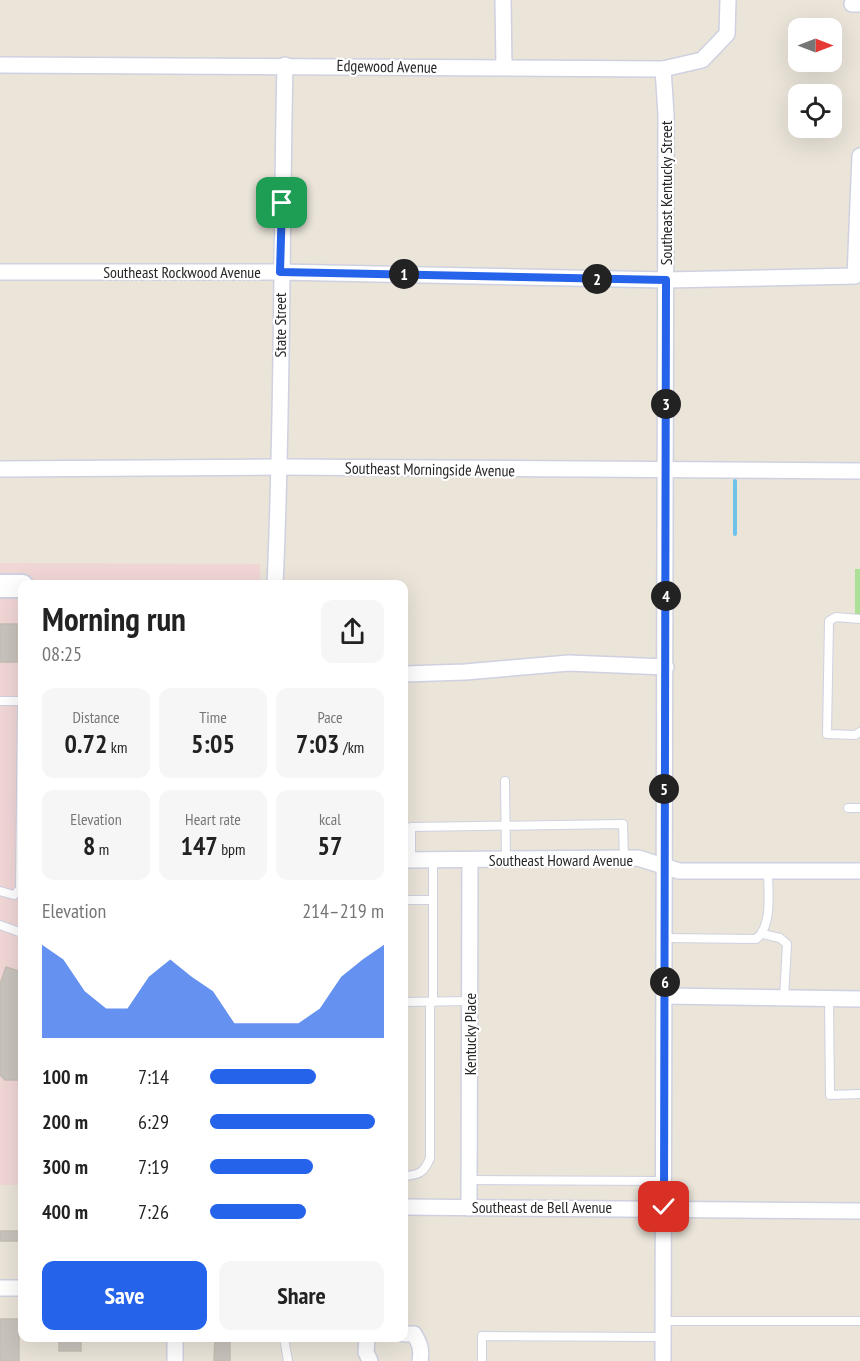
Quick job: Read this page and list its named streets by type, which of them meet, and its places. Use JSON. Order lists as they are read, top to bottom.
{
  "streets": {
    "street": [
      "Edgewood Avenue",
      "Southeast Kentucky Street",
      "Southeast Rockwood Avenue",
      "State Street",
      "Southeast Morningside Avenue",
      "Southeast Howard Avenue",
      "Kentucky Place",
      "Southeast de Bell Avenue"
    ]
  },
  "crossings": [
    ["Edgewood Avenue", "Southeast Kentucky Street"],
    ["Edgewood Avenue", "State Street"],
    ["Southeast Kentucky Street", "Southeast Rockwood Avenue"],
    ["Southeast Kentucky Street", "Southeast Morningside Avenue"],
    ["Southeast Kentucky Street", "Southeast Howard Avenue"],
    ["Southeast Kentucky Street", "Southeast de Bell Avenue"],
    ["Southeast Rockwood Avenue", "State Street"],
    ["State Street", "Southeast Morningside Avenue"],
    ["Southeast Howard Avenue", "Kentucky Place"],
    ["Kentucky Place", "Southeast de Bell Avenue"]
  ],
  "north": "right",
  "page": {
    "pins": [
      "1",
      "2",
      "3",
      "4",
      "5",
      "6"
    ],
    "heading": ["Morning run", "08:25"],
    "stats": [
      ["Distance", "0.72 km"],
      ["Time", "5:05"],
      ["Pace", "7:03 /km"],
      ["Elevation", "8 m"],
      ["Heart rate", "147 bpm"],
      ["kcal", "57"]
    ],
    "chart": ["Elevation", "214–219 m"],
    "list": [
      {
        "name": "100 m",
        "note": "7:14"
      },
      {
        "name": "200 m",
        "note": "6:29"
      },
      {
        "name": "300 m",
        "note": "7:19"
      },
      {
        "name": "400 m",
        "note": "7:26"
      }
    ],
    "buttons": ["Save", "Share"]
  }
}
